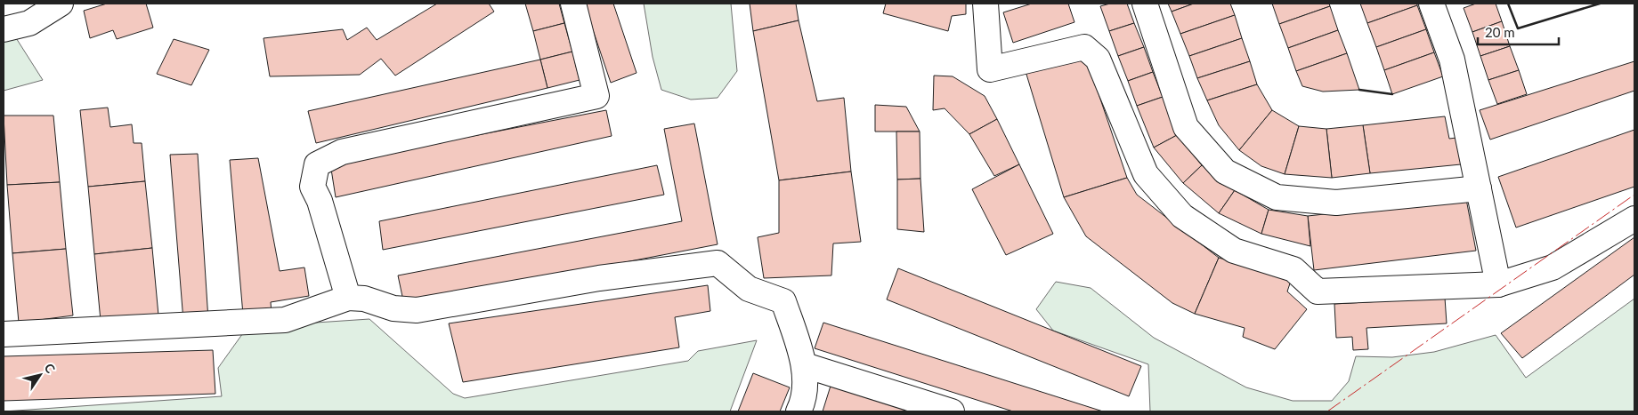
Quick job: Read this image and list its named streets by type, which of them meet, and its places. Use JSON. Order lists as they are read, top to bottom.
{
  "scale_bar": "20 m",
  "north": "top right"
}
